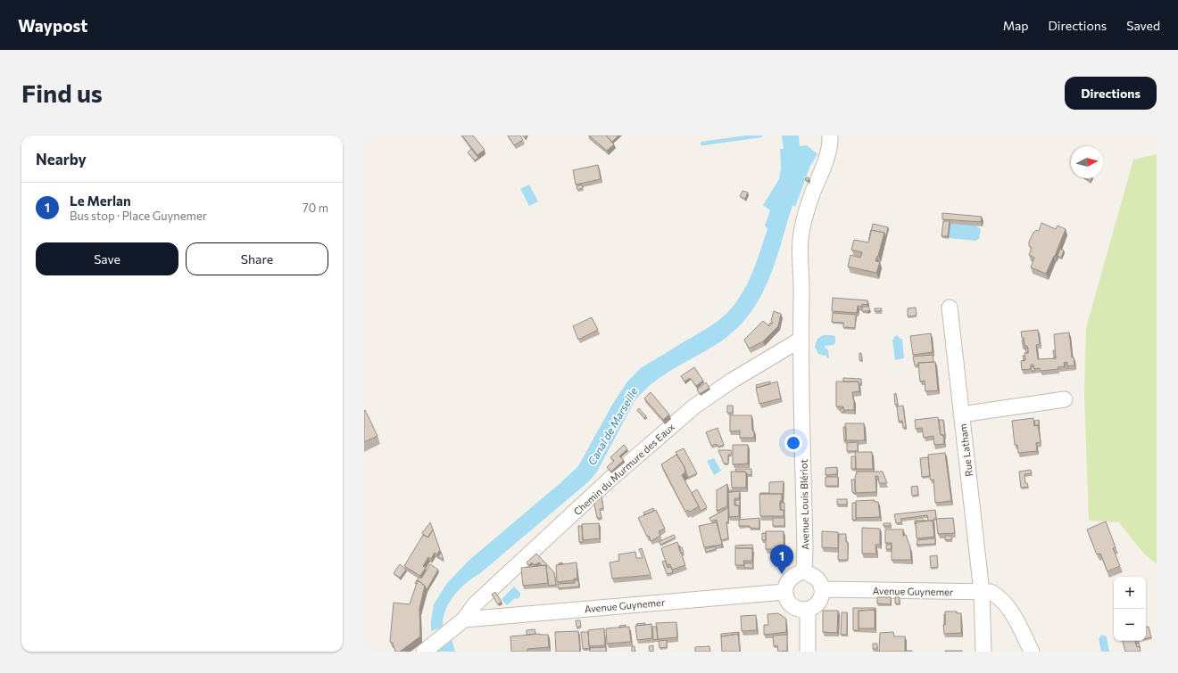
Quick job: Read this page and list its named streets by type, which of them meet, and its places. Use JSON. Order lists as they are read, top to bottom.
{
  "streets": {
    "street": [
      "Rue Latham",
      "Chemin du Murmure des Eaux",
      "Avenue Louis Blériot",
      "Avenue Guynemer"
    ]
  },
  "crossings": [
    ["Rue Latham", "Avenue Guynemer"],
    ["Chemin du Murmure des Eaux", "Avenue Louis Blériot"],
    ["Chemin du Murmure des Eaux", "Avenue Guynemer"],
    ["Avenue Louis Blériot", "Avenue Guynemer"]
  ],
  "water": ["Canal de Marseille"],
  "north": "right",
  "page": {
    "header": "Waypost",
    "nav": ["Map", "Directions", "Saved"],
    "buttons": [
      "Directions",
      ["Save", "Share"]
    ],
    "title": "Find us",
    "heading": "Nearby",
    "list": [
      {
        "mark": "1",
        "name": "Le Merlan",
        "note": "Bus stop · Place Guynemer",
        "value": "70 m"
      }
    ],
    "pins": "1",
    "map_buttons": ["+", "−"]
  }
}
